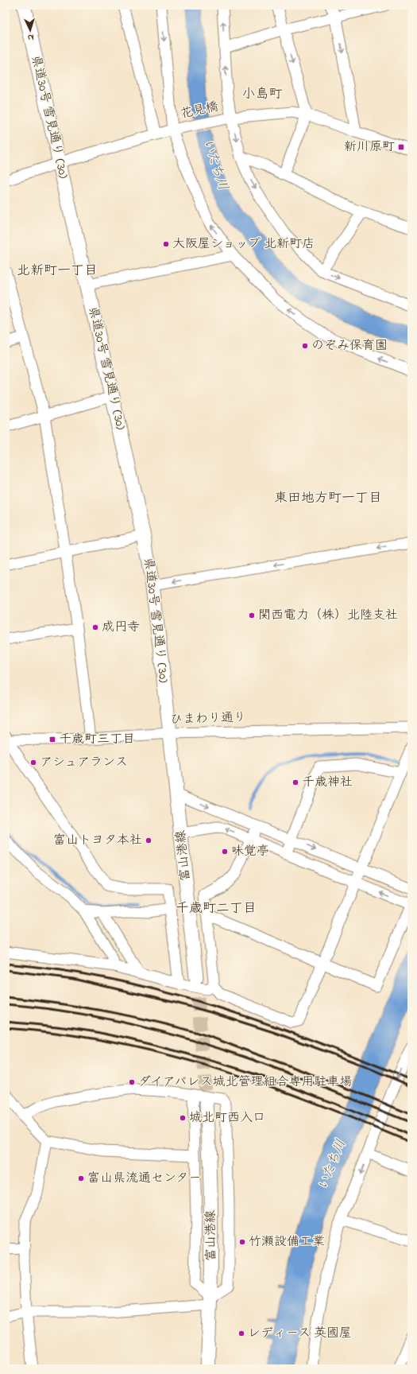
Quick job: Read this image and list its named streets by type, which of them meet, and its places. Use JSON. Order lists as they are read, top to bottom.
{
  "streets": {
    "main road": ["県道30号 雪見通り (30)", "富山港線"],
    "street": ["花見橋", "ひまわり通り"]
  },
  "crossings": [
    ["花見橋", "県道30号 雪見通り (30)"],
    ["県道30号 雪見通り (30)", "ひまわり通り"],
    ["県道30号 雪見通り (30)", "富山港線"],
    ["ひまわり通り", "富山港線"]
  ],
  "districts": [
    "小島町",
    "北新町一丁目",
    "東田地方町一丁目",
    "千歳町二丁目"
  ],
  "water": ["いたち川"],
  "places": {
    "transit": ["新川原町", "千歳町三丁目"],
    "other": [
      "大阪屋ショップ 北新町店",
      "のぞみ保育園",
      "関西電力（株）北陸支社",
      "成円寺",
      "アシュアランス",
      "千歳神社",
      "富山トヨタ本社",
      "味覚亭",
      "ダイアパレス城北管理組合専用駐車場",
      "城北町西入口",
      "富山県流通センター",
      "竹瀬設備工業",
      "レディース 英國屋"
    ]
  },
  "north": "bottom"
}
